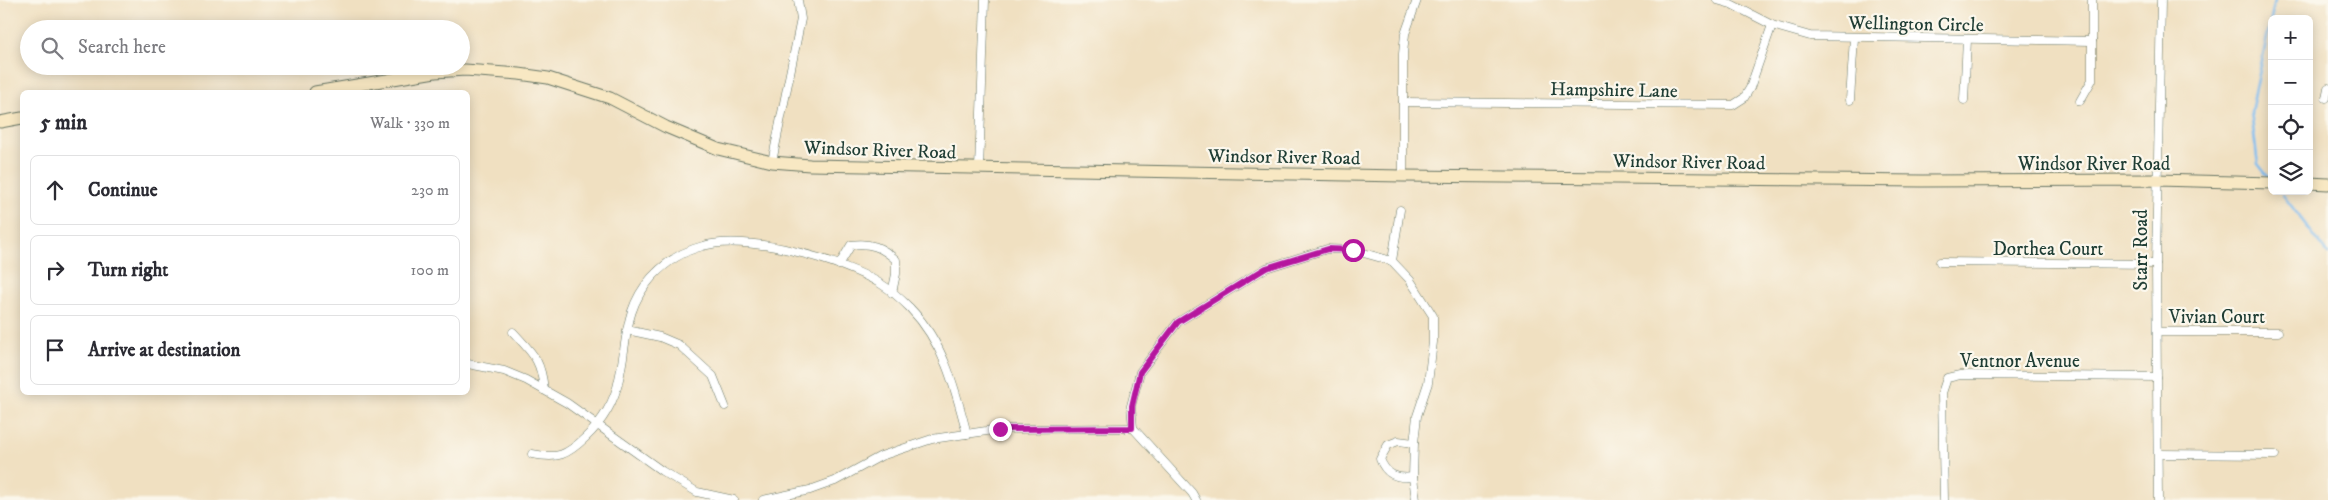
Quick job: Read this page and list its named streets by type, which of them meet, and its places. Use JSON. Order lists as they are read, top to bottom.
{
  "streets": {
    "main road": ["Windsor River Road"],
    "street": [
      "Wellington Circle",
      "Hampshire Lane",
      "Dorthea Court",
      "Starr Road",
      "Vivian Court",
      "Ventnor Avenue"
    ]
  },
  "crossings": [
    ["Wellington Circle", "Hampshire Lane"],
    ["Windsor River Road", "Starr Road"],
    ["Dorthea Court", "Starr Road"],
    ["Starr Road", "Vivian Court"],
    ["Starr Road", "Ventnor Avenue"]
  ],
  "page": {
    "map_buttons": ["+", "−"],
    "search": "Search here",
    "heading": ["5 min", "Walk · 330 m"],
    "list": [
      ["Continue", "230 m"],
      ["Turn right", "100 m"],
      "Arrive at destination"
    ]
  }
}
